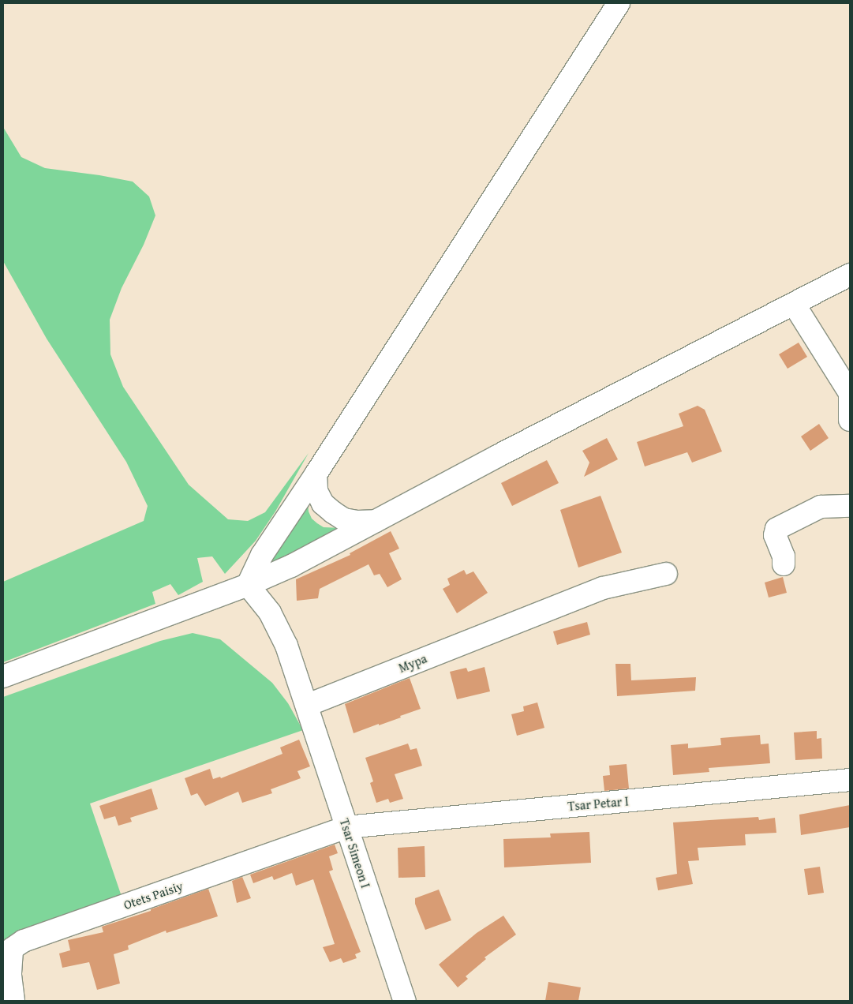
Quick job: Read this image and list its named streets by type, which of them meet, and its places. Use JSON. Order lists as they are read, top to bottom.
{
  "streets": {
    "street": [
      "Мура",
      "Tsar Petar I",
      "Tsar Simeon I",
      "Otets Paisiy"
    ]
  },
  "crossings": [
    ["Мура", "Tsar Simeon I"],
    ["Tsar Petar I", "Tsar Simeon I"],
    ["Tsar Petar I", "Otets Paisiy"],
    ["Tsar Simeon I", "Otets Paisiy"]
  ]
}
